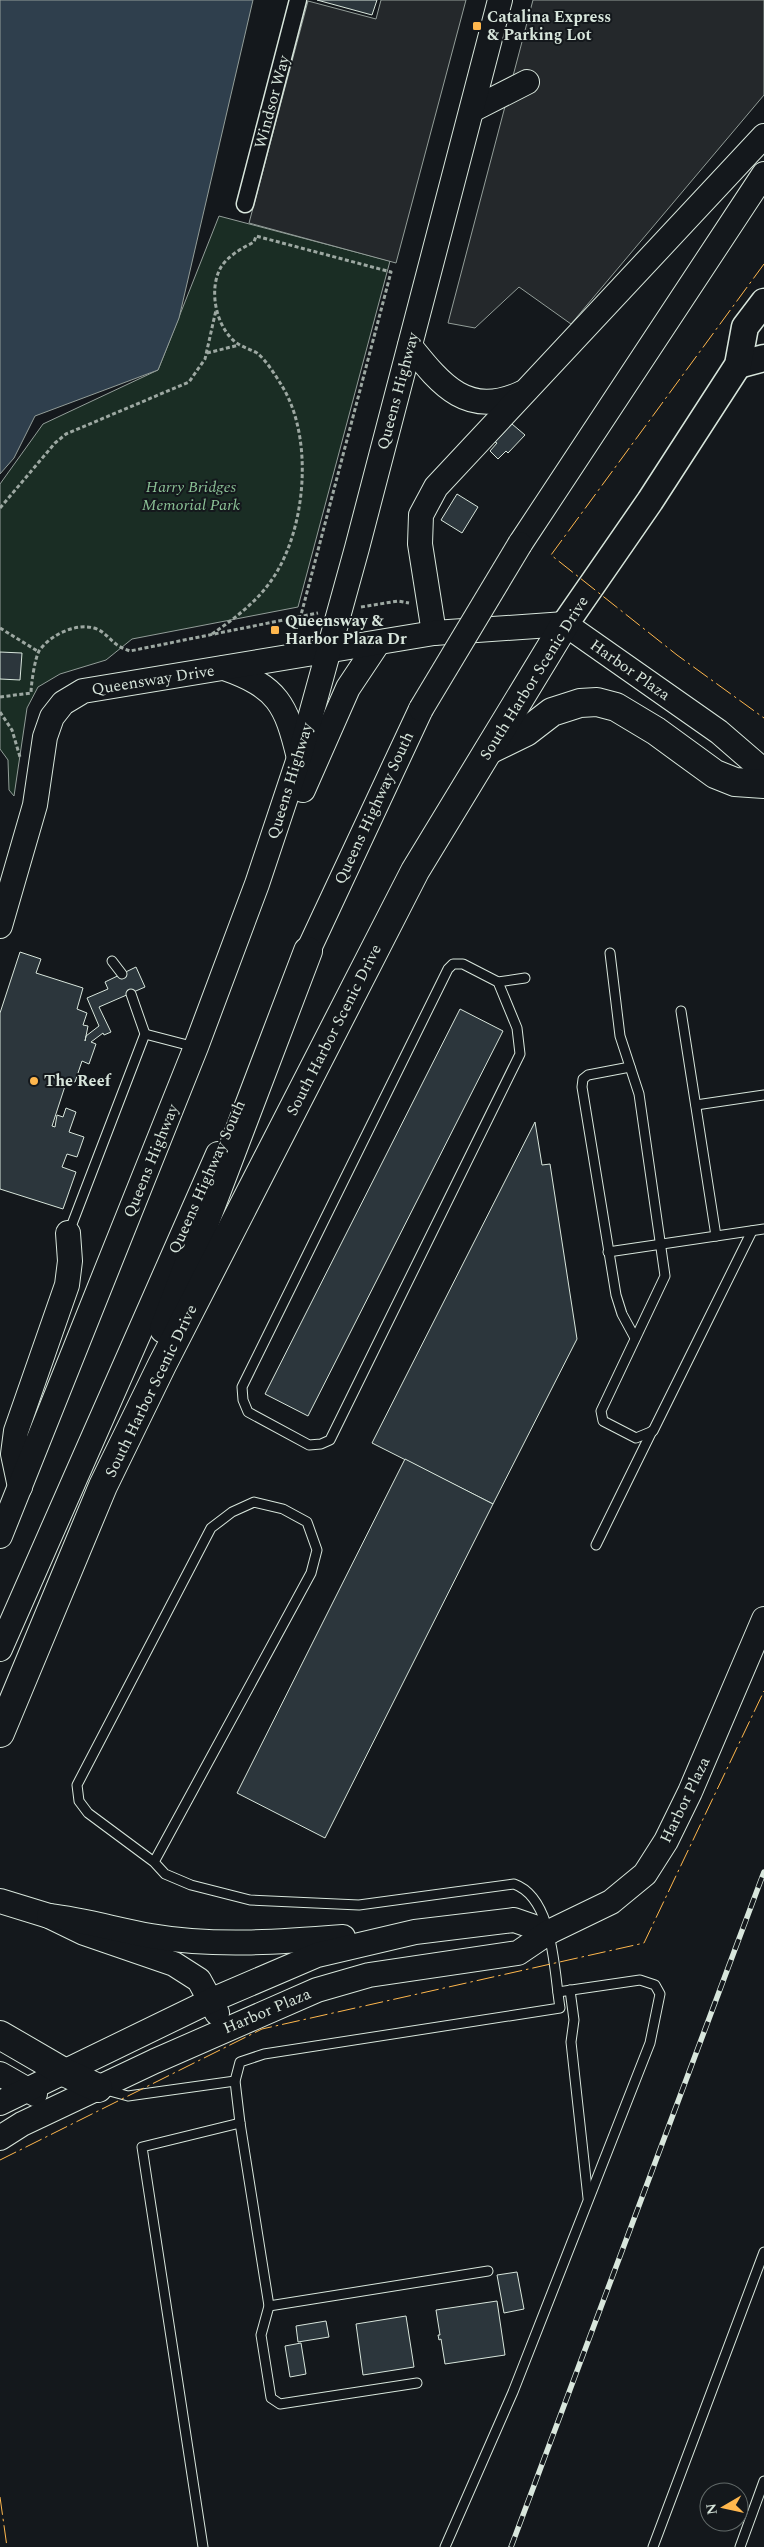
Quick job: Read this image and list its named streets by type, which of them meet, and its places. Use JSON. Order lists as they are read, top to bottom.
{
  "streets": {
    "highway": ["South Harbor Scenic Drive"],
    "main road": [
      "Queens Highway",
      "Harbor Plaza",
      "Queensway Drive",
      "Queens Highway South"
    ],
    "street": ["Windsor Way"]
  },
  "crossings": [
    ["Queens Highway", "Queensway Drive"],
    ["Harbor Plaza", "South Harbor Scenic Drive"]
  ],
  "parks": ["Harry Bridges Memorial Park"],
  "places": {
    "transit": ["Catalina Express & Parking Lot", "Queensway & Harbor Plaza Dr"],
    "other": ["The Reef"]
  },
  "north": "left"
}
